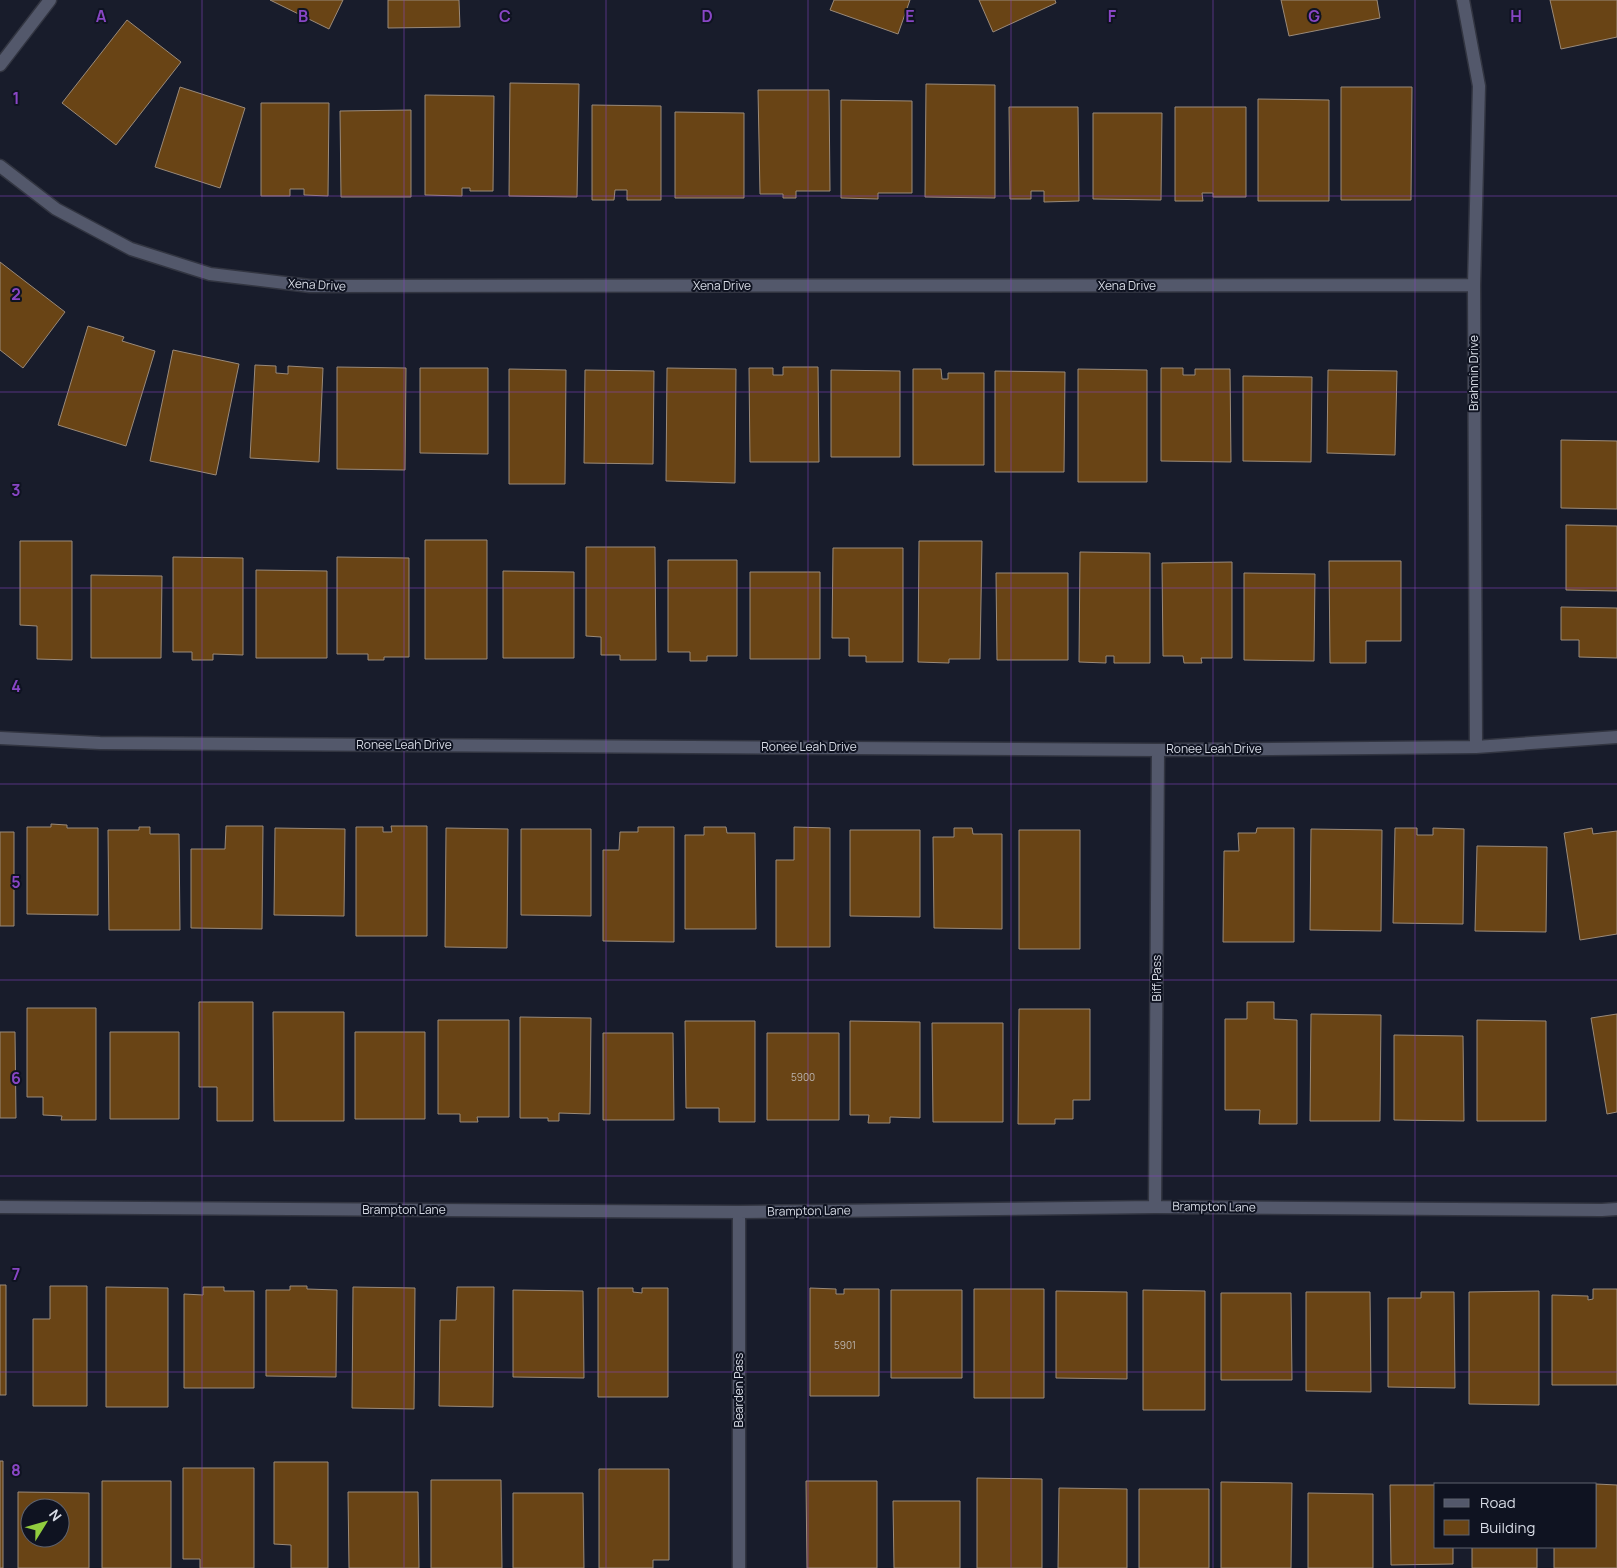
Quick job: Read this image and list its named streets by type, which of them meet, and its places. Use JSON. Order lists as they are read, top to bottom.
{
  "streets": {
    "street": [
      "Xena Drive",
      "Brahmin Drive",
      "Ronee Leah Drive",
      "Biff Pass",
      "Brampton Lane",
      "Bearden Pass"
    ]
  },
  "crossings": [
    ["Xena Drive", "Brahmin Drive"],
    ["Brahmin Drive", "Ronee Leah Drive"],
    ["Ronee Leah Drive", "Biff Pass"],
    ["Biff Pass", "Brampton Lane"],
    ["Brampton Lane", "Bearden Pass"]
  ],
  "house_numbers": ["5900", "5901"],
  "legend": ["Road", "Building"],
  "north": "top right",
  "grid": {
    "columns": [
      "A",
      "B",
      "C",
      "D",
      "E",
      "F",
      "G",
      "H"
    ],
    "rows": [
      "1",
      "2",
      "3",
      "4",
      "5",
      "6",
      "7",
      "8"
    ]
  }
}
